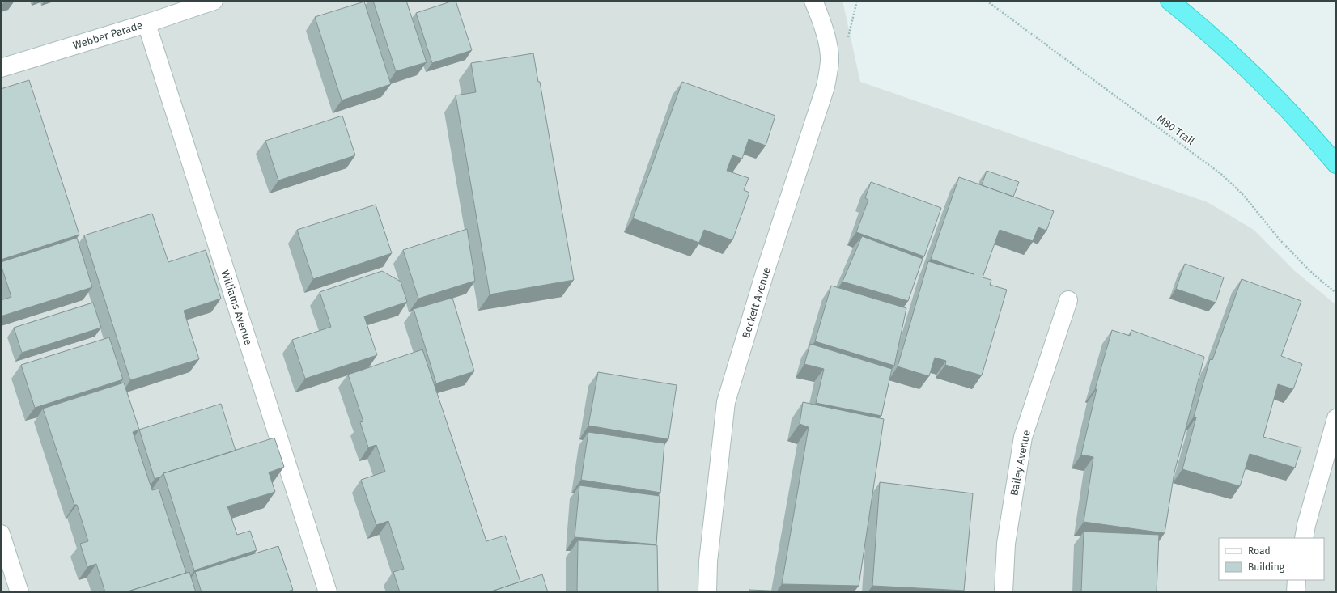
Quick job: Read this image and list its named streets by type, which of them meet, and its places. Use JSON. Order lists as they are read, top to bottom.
{
  "streets": {
    "street": [
      "Webber Parade",
      "Beckett Avenue",
      "Williams Avenue",
      "Bailey Avenue"
    ],
    "path": ["M80 Trail"]
  },
  "crossings": [
    ["Webber Parade", "Williams Avenue"]
  ],
  "legend": ["Road", "Building"]
}
